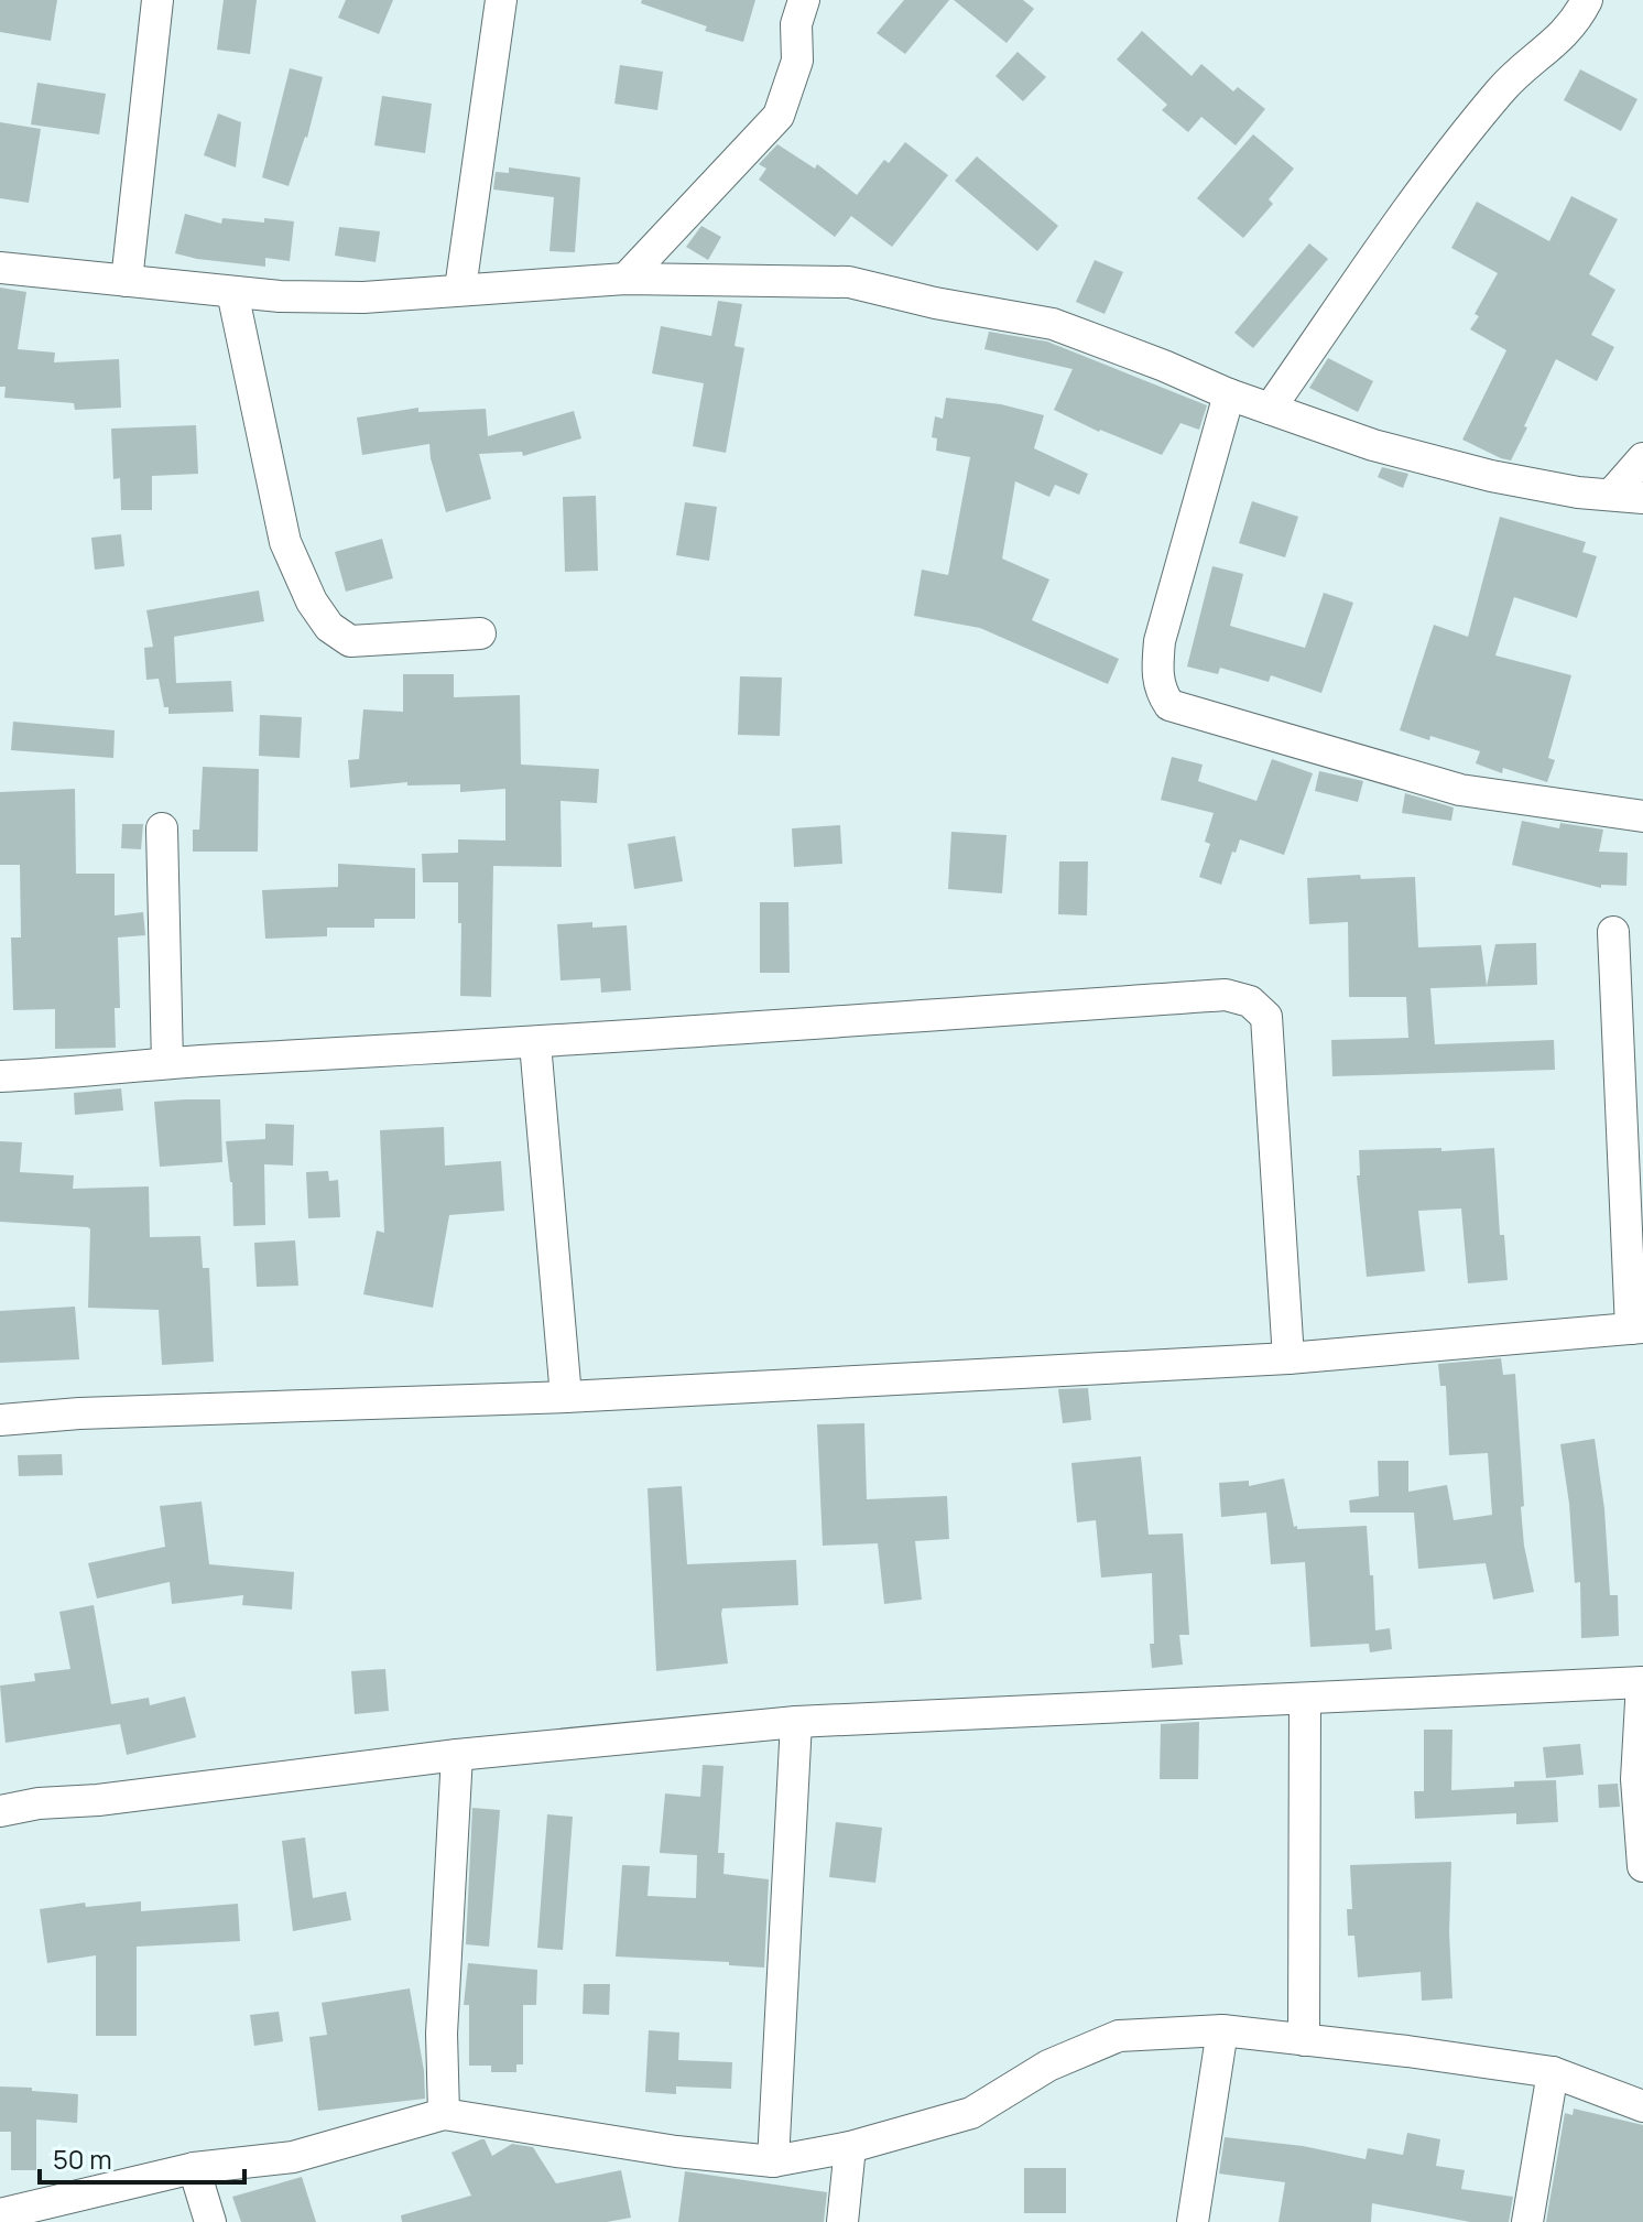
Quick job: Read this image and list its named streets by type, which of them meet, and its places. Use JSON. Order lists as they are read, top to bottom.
{
  "scale_bar": "50 m"
}
